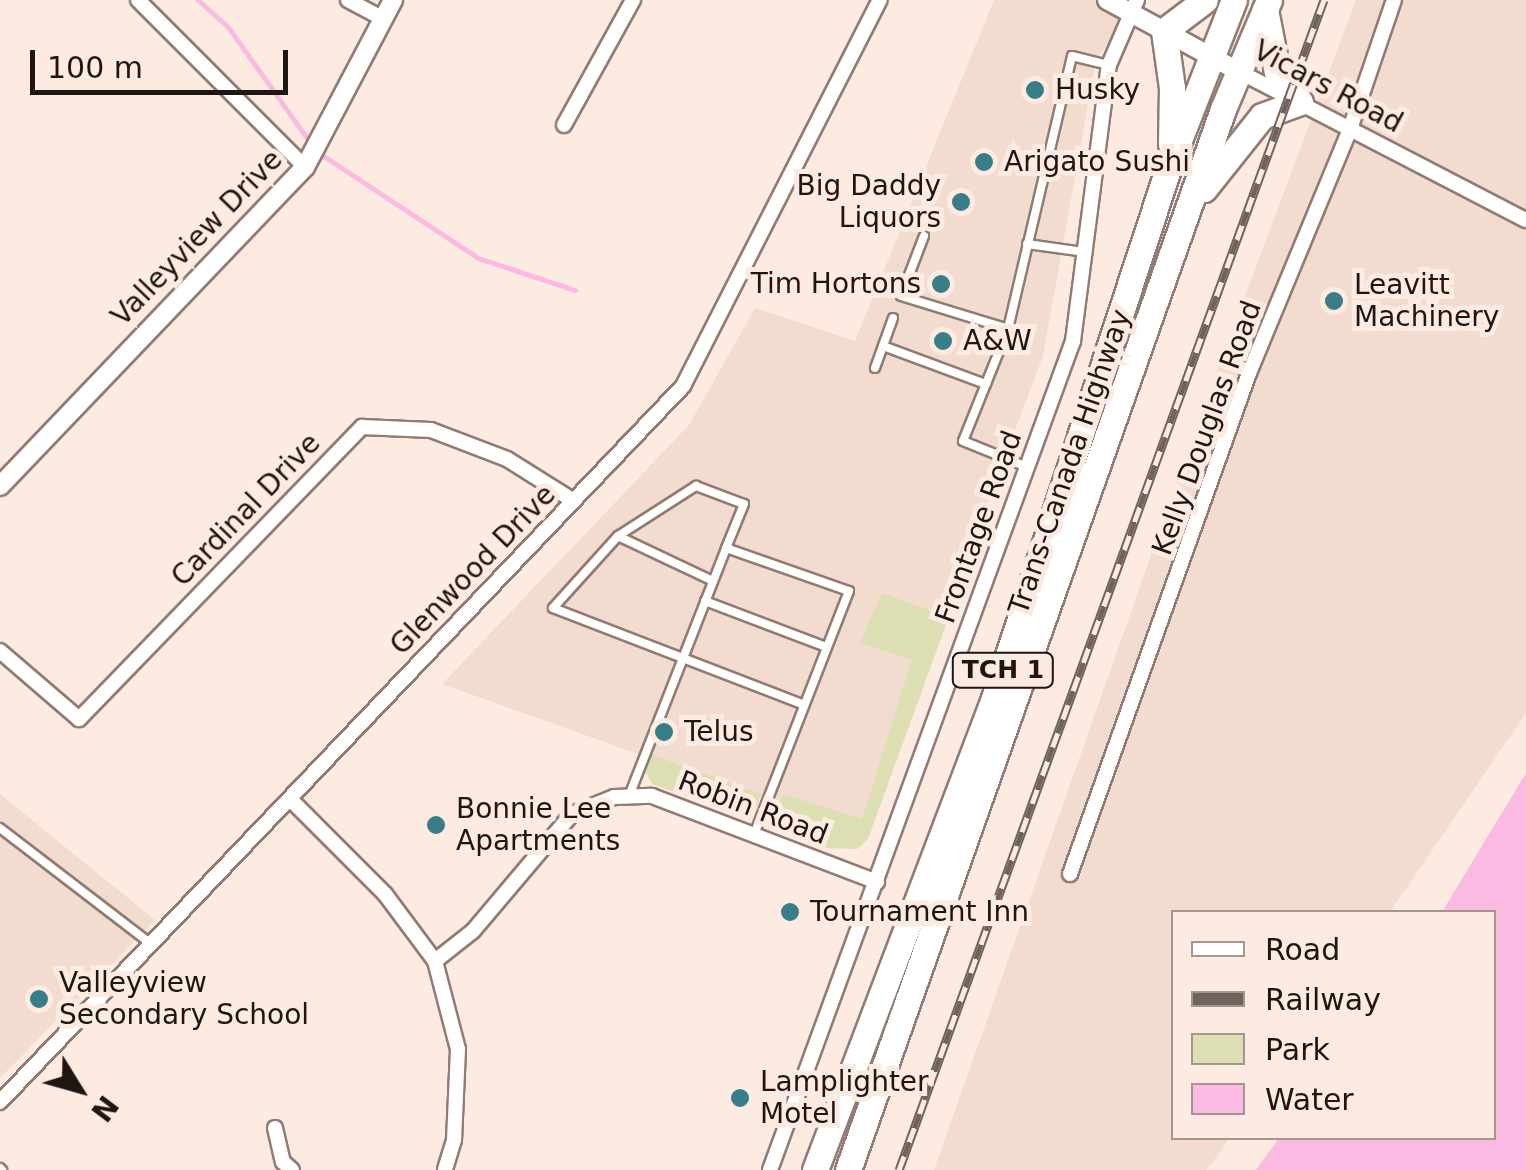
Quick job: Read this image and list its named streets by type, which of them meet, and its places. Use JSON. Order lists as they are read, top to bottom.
{
  "streets": {
    "highway": ["Trans-Canada Highway", "TCH 1"],
    "street": [
      "Vicars Road",
      "Valleyview Drive",
      "Kelly Douglas Road",
      "Cardinal Drive",
      "Frontage Road",
      "Glenwood Drive",
      "Robin Road"
    ]
  },
  "crossings": [
    ["Vicars Road", "Kelly Douglas Road"],
    ["Vicars Road", "Trans-Canada Highway"],
    ["Vicars Road", "Frontage Road"],
    ["Cardinal Drive", "Glenwood Drive"],
    ["Frontage Road", "Robin Road"]
  ],
  "places": [
    "Husky",
    "Arigato Sushi",
    "Big Daddy Liquors",
    "Tim Hortons",
    "Leavitt Machinery",
    "A&W",
    "Telus",
    "Bonnie Lee Apartments",
    "Tournament Inn",
    "Valleyview Secondary School",
    "Lamplighter Motel"
  ],
  "legend": [
    "Road",
    "Railway",
    "Park",
    "Water"
  ],
  "scale_bar": "100 m",
  "north": "bottom right"
}
